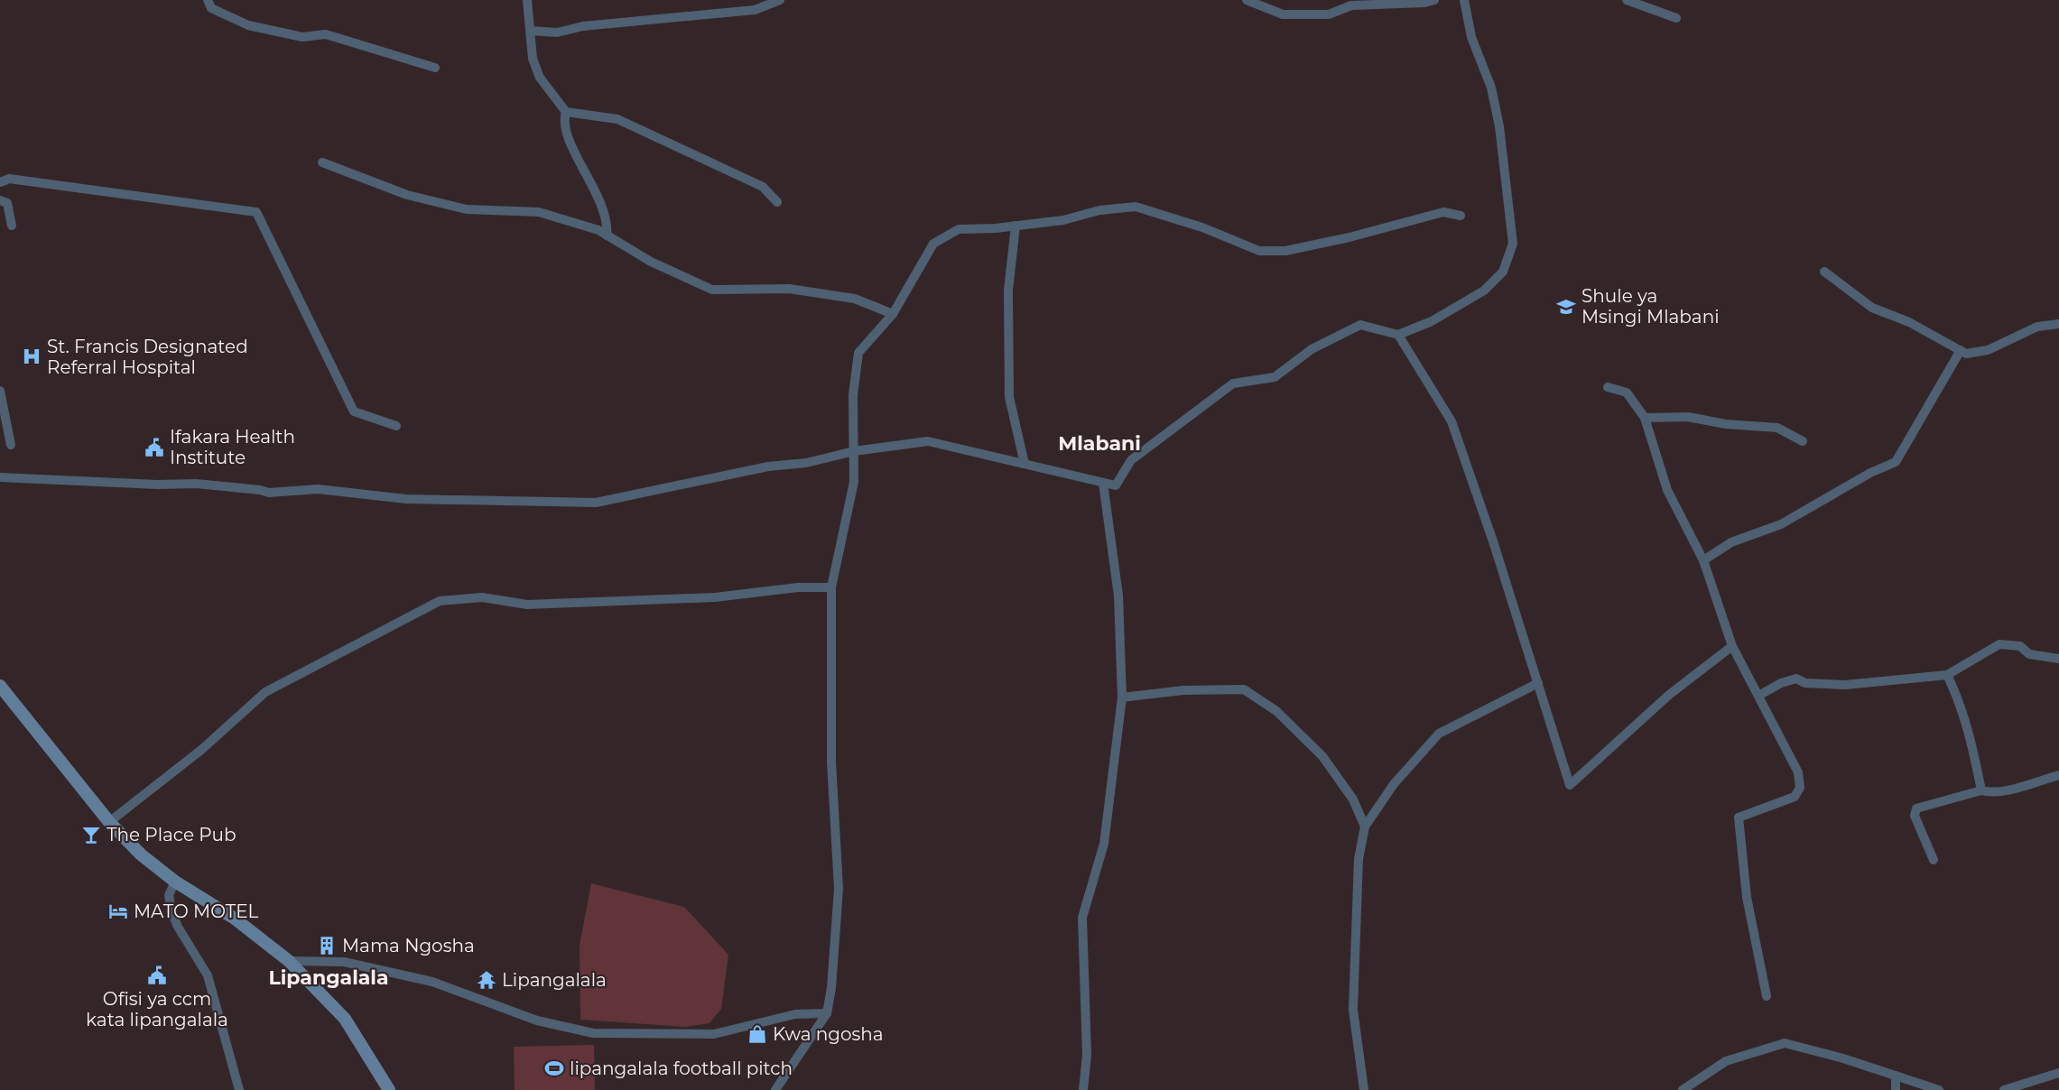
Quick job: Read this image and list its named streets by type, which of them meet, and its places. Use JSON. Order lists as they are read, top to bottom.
{
  "districts": ["Mlabani", "Lipangalala"],
  "places": {
    "school or university": ["Shule ya Msingi Mlabani"],
    "hospital": ["St. Francis Designated Referral Hospital"],
    "public building": ["Ifakara Health Institute", "Ofisi ya ccm kata lipangalala"],
    "bar": ["The Place Pub"],
    "hotel": ["MATO MOTEL"],
    "building": ["Mama Ngosha"],
    "temple": ["Lipangalala"],
    "shop": ["Kwa ngosha"],
    "sports": ["lipangalala football pitch"]
  }
}
